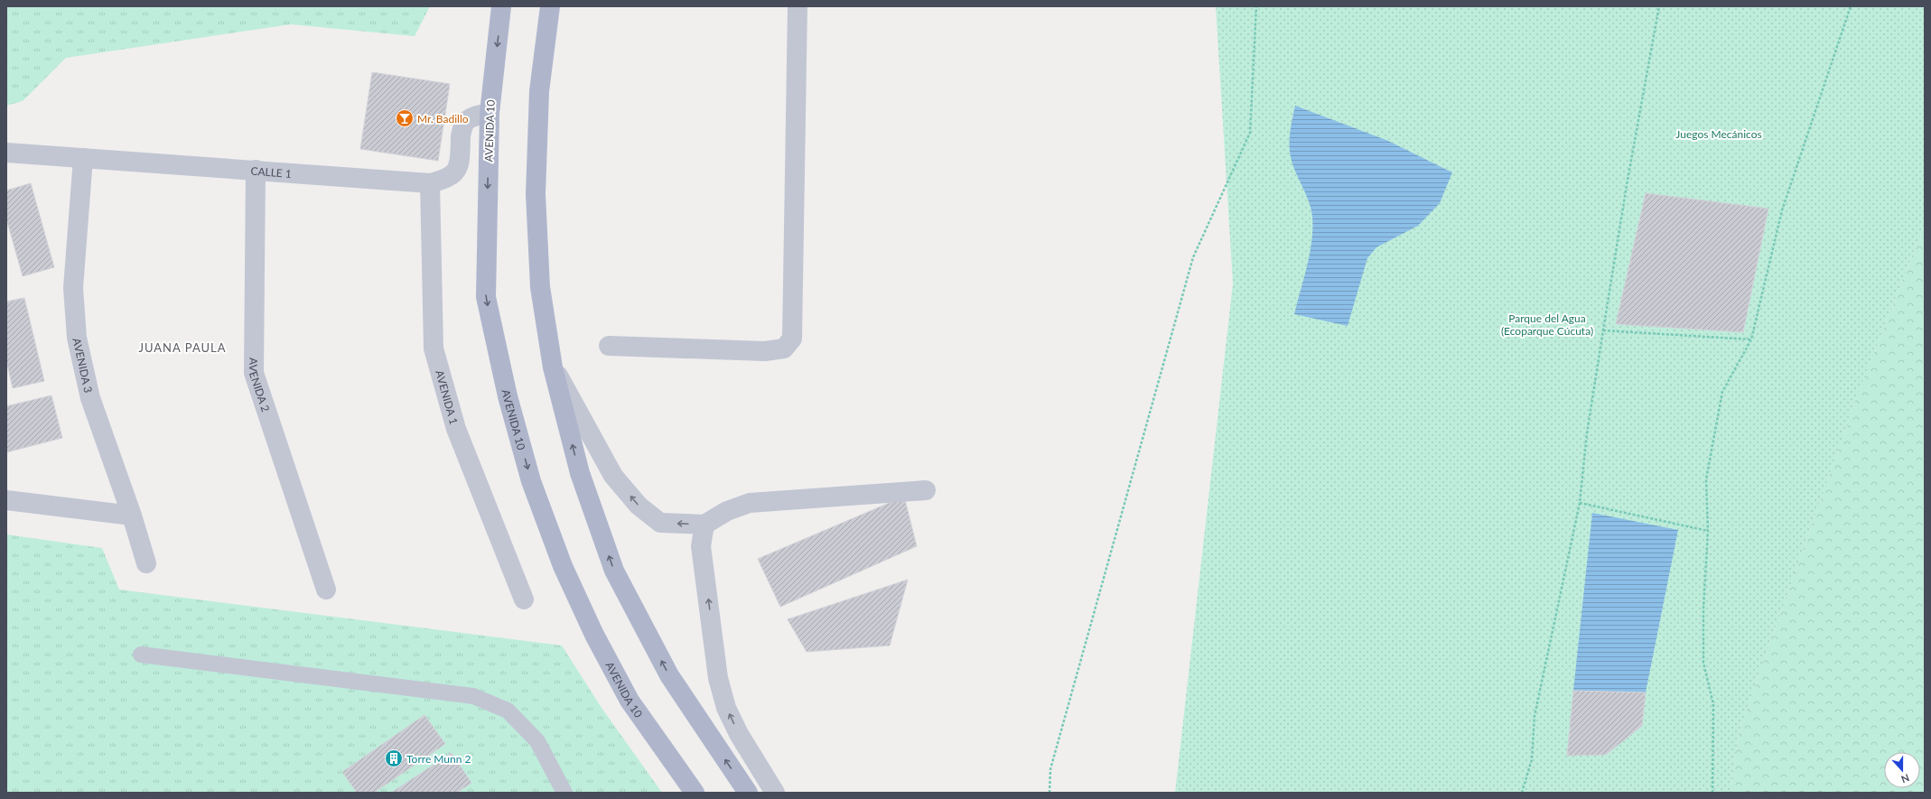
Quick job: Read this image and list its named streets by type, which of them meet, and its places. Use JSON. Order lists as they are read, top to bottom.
{
  "streets": {
    "main road": ["AVENIDA 10"],
    "street": [
      "CALLE 1",
      "AVENIDA 3",
      "AVENIDA 2",
      "AVENIDA 1"
    ]
  },
  "crossings": [
    ["AVENIDA 10", "CALLE 1"],
    ["CALLE 1", "AVENIDA 3"],
    ["CALLE 1", "AVENIDA 2"],
    ["CALLE 1", "AVENIDA 1"]
  ],
  "districts": ["JUANA PAULA"],
  "parks": ["Juegos Mecánicos", "Parque del Agua (Ecoparque Cúcuta)"],
  "places": {
    "bar": ["Mr. Badillo"],
    "building": ["Torre Munn 2"]
  },
  "north": "bottom"
}
